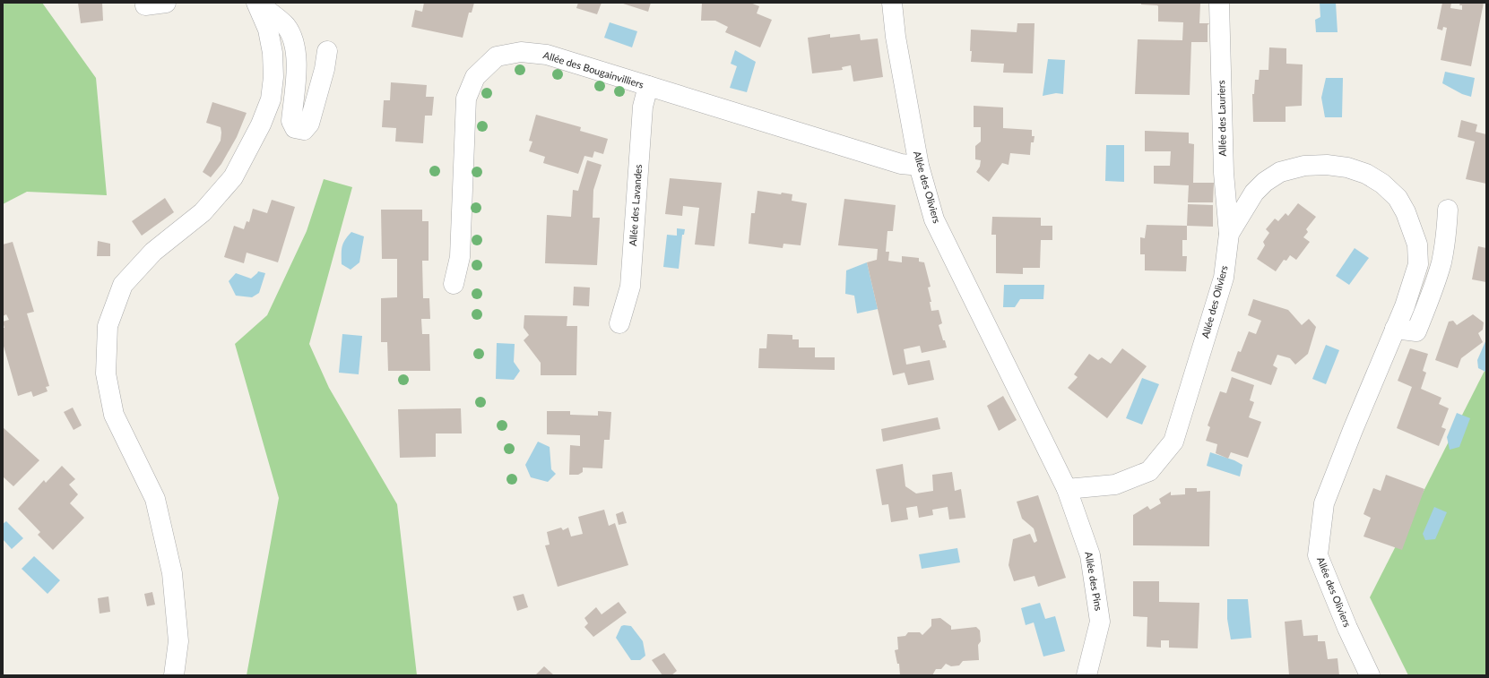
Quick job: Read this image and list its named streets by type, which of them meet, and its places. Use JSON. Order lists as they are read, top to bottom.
{
  "streets": {
    "street": [
      "Allée des Bougainvilliers",
      "Allée des Lauriers",
      "Allée des Oliviers",
      "Allée des Lavandes",
      "Allée des Pins"
    ]
  },
  "crossings": [
    ["Allée des Bougainvilliers", "Allée des Oliviers"],
    ["Allée des Bougainvilliers", "Allée des Lavandes"],
    ["Allée des Lauriers", "Allée des Oliviers"],
    ["Allée des Oliviers", "Allée des Pins"]
  ]
}
